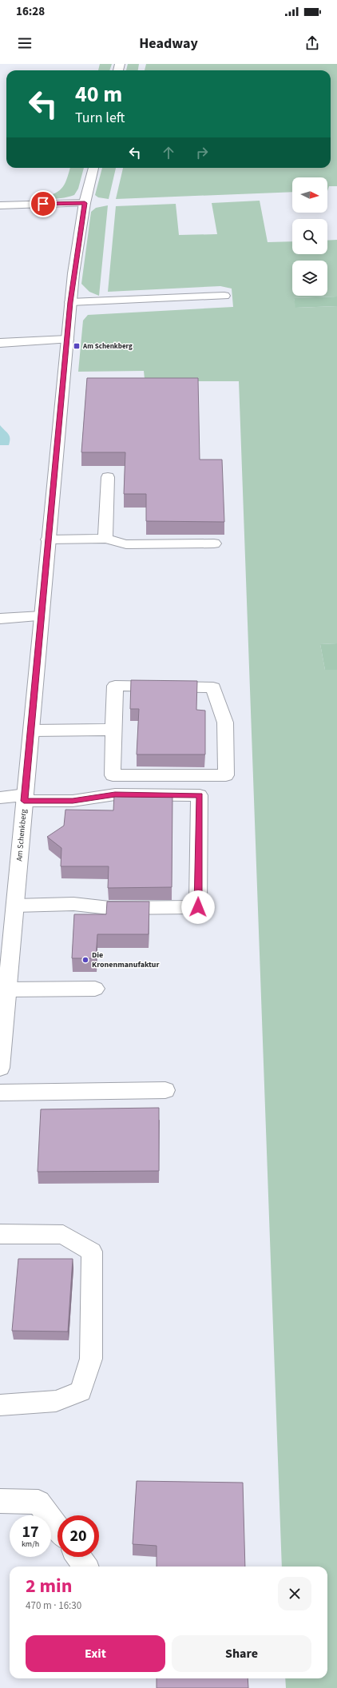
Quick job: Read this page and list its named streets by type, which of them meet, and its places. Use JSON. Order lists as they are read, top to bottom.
{
  "streets": {
    "main road": ["Am Schenkberg"]
  },
  "places": {
    "transit": ["Am Schenkberg"],
    "other": ["Die Kronenmanufaktur"]
  },
  "north": "right",
  "page": {
    "status": "16:28",
    "header": "Headway",
    "turn": ["40 m", "Turn left"],
    "speed": "17 km/h",
    "limit": "20",
    "heading": ["2 min", "470 m · 16:30"],
    "buttons": ["Exit", "Share"]
  }
}
